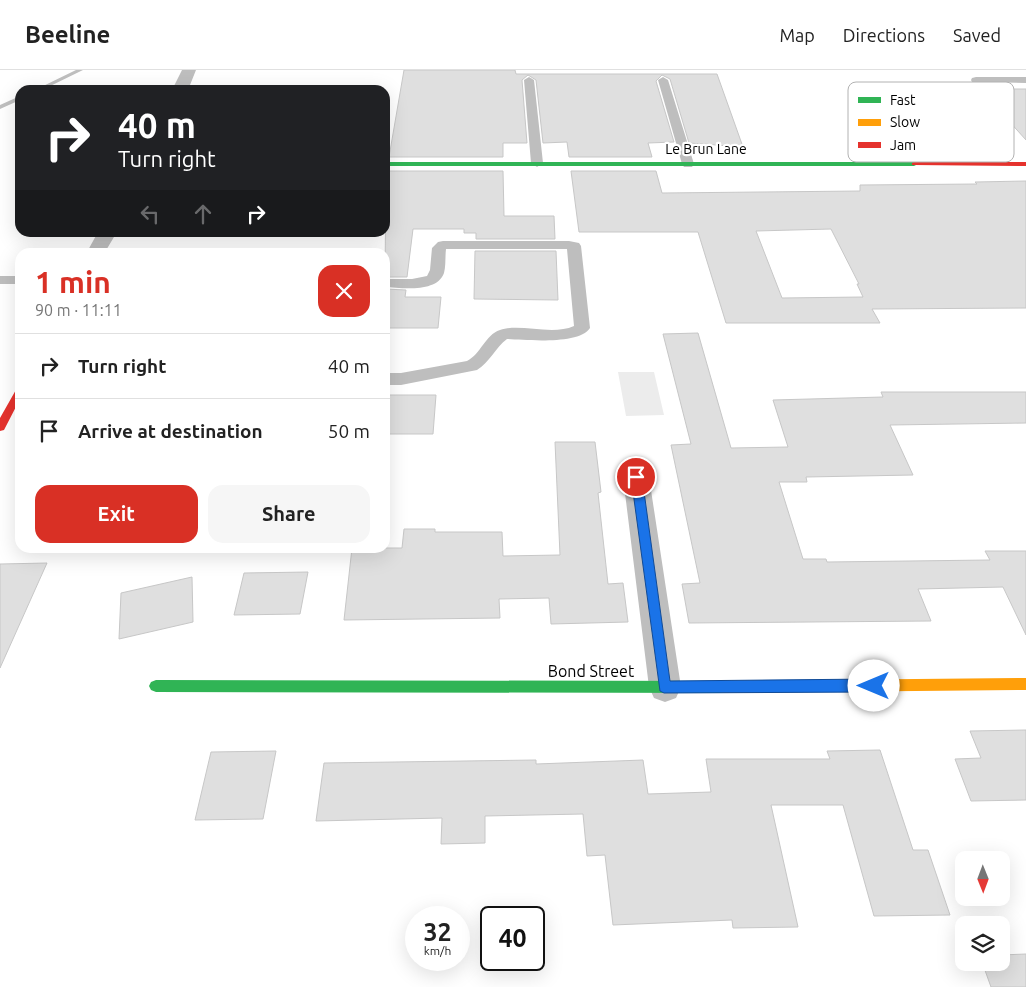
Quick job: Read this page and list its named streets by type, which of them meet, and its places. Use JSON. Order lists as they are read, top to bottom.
{
  "streets": {
    "street": ["Le Brun Lane", "Bond Street"]
  },
  "legend": ["Fast", "Slow", "Jam"],
  "north": "bottom",
  "page": {
    "header": "Beeline",
    "nav": ["Map", "Directions", "Saved"],
    "turn": ["40 m", "Turn right"],
    "heading": ["1 min", "90 m · 11:11"],
    "list": [
      {
        "name": "Turn right",
        "value": "40 m"
      },
      {
        "name": "Arrive at destination",
        "value": "50 m"
      }
    ],
    "buttons": ["Exit", "Share"],
    "speed": "32 km/h",
    "limit": "40"
  }
}
